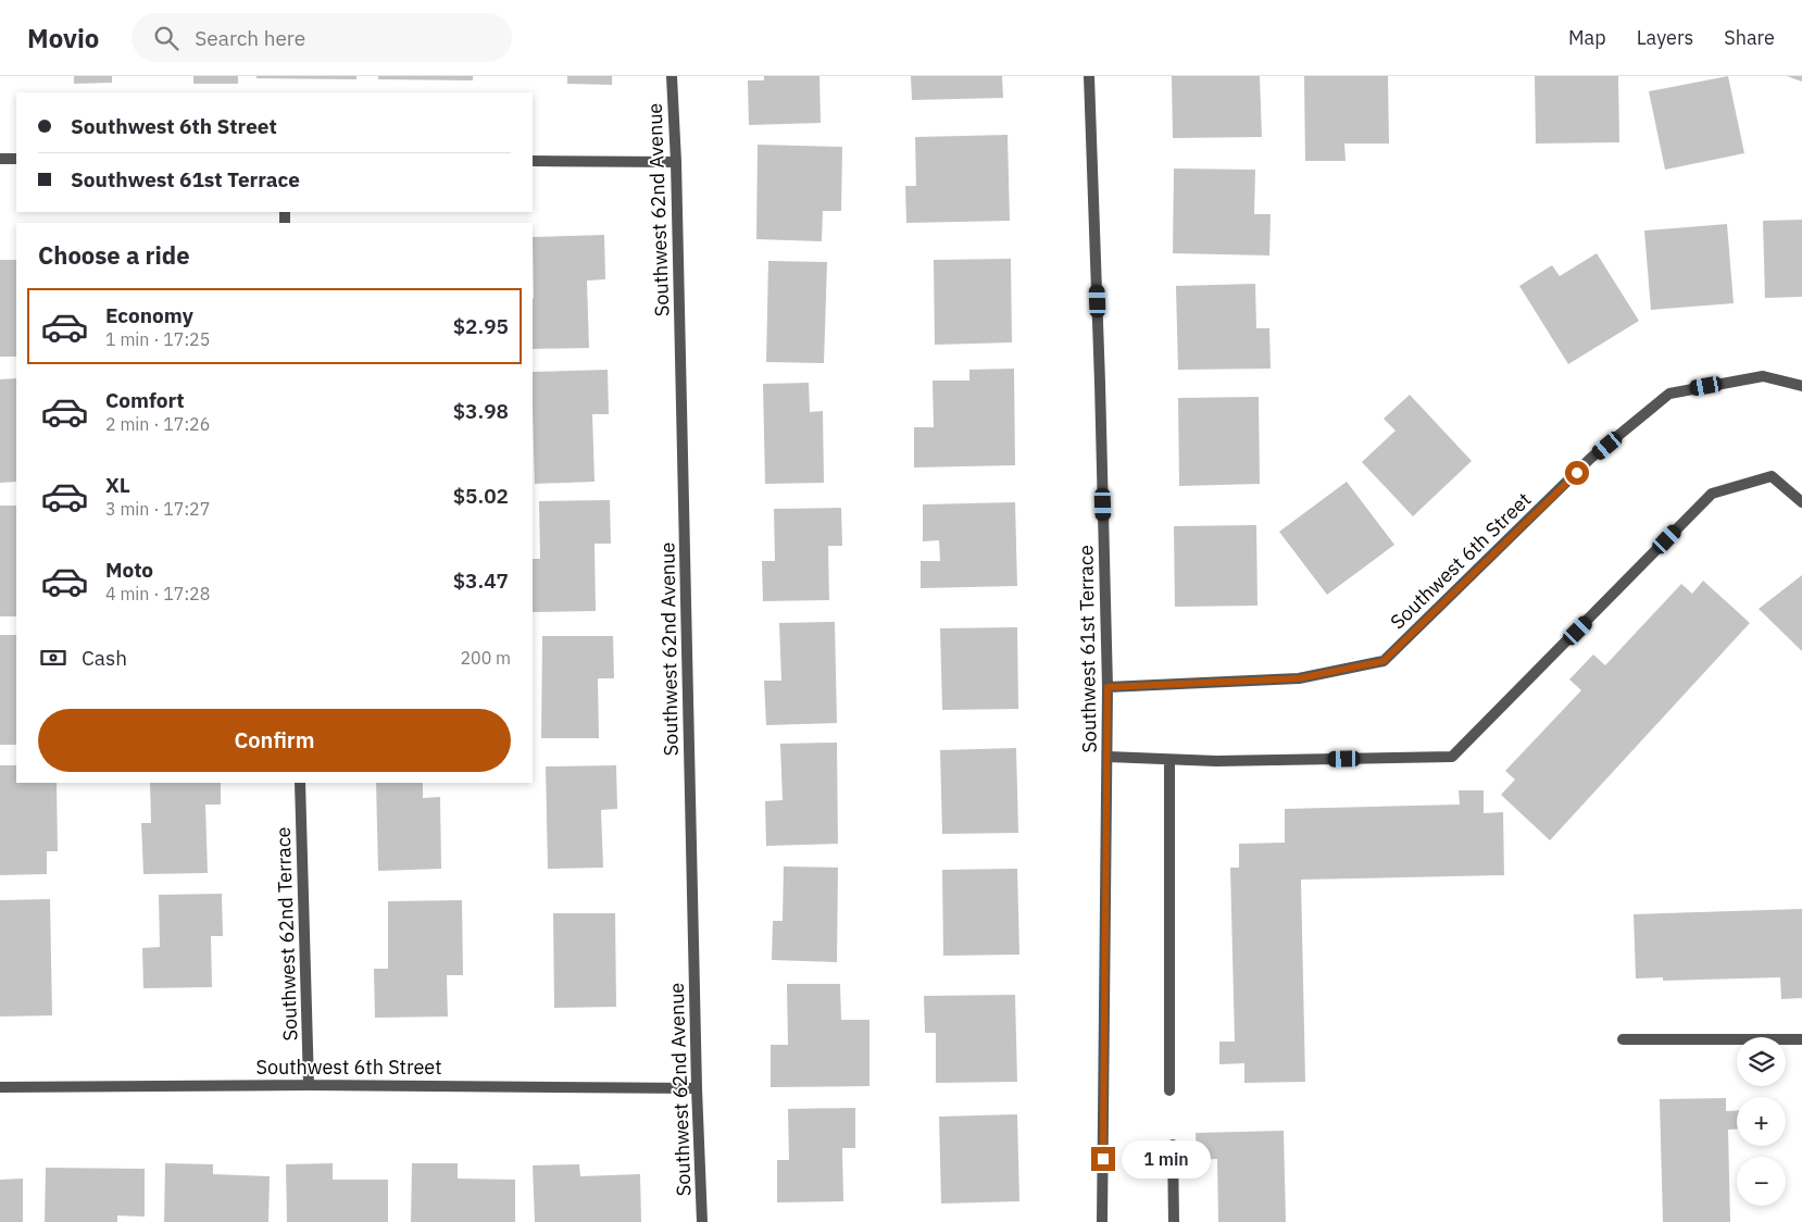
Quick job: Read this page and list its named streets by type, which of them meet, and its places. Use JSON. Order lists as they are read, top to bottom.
{
  "streets": {
    "street": [
      "Southwest 62nd Avenue",
      "Southwest 6th Street",
      "Southwest 61st Terrace",
      "Southwest 62nd Terrace"
    ]
  },
  "crossings": [
    ["Southwest 62nd Avenue", "Southwest 6th Street"],
    ["Southwest 6th Street", "Southwest 61st Terrace"],
    ["Southwest 6th Street", "Southwest 62nd Terrace"]
  ],
  "page": {
    "header": "Movio",
    "search": "Search here",
    "nav": ["Map", "Layers", "Share"],
    "banner": ["Southwest 6th Street", "Southwest 61st Terrace"],
    "heading": "Choose a ride",
    "list": [
      {
        "name": "Economy",
        "note": "1 min · 17:25",
        "value": "$2.95"
      },
      {
        "name": "Comfort",
        "note": "2 min · 17:26",
        "value": "$3.98"
      },
      {
        "name": "XL",
        "note": "3 min · 17:27",
        "value": "$5.02"
      },
      {
        "name": "Moto",
        "note": "4 min · 17:28",
        "value": "$3.47"
      }
    ],
    "pay": ["Cash", "200 m"],
    "buttons": "Confirm",
    "map_buttons": ["+", "−"],
    "bubble": "1 min"
  }
}
